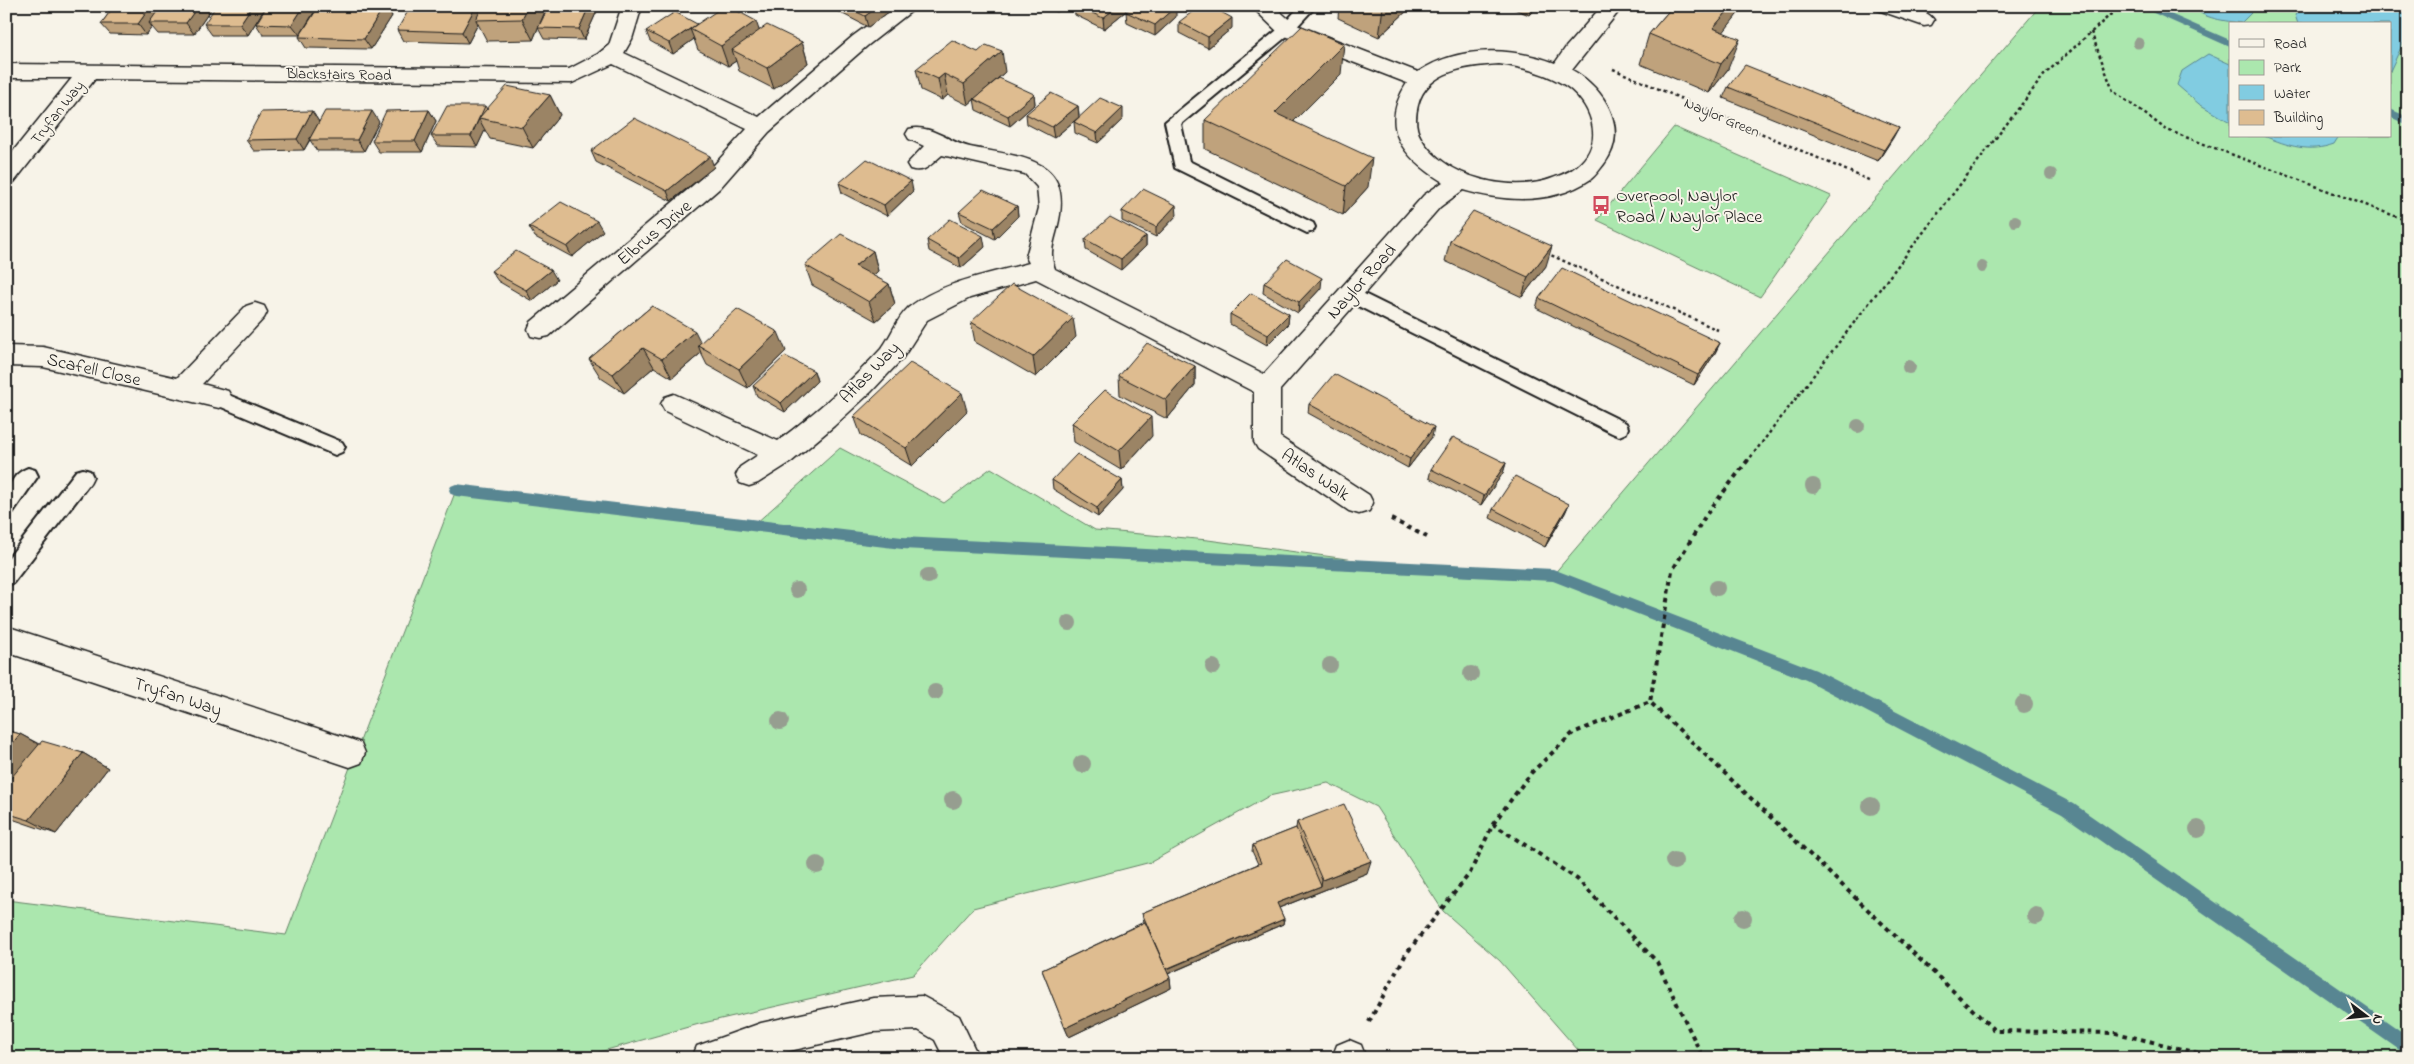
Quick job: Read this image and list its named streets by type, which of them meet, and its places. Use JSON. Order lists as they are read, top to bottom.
{
  "streets": {
    "street": [
      "Blackstairs Road",
      "Tryfan Way",
      "Elbrus Drive",
      "Naylor Road",
      "Scafell Close",
      "Atlas Way",
      "Atlas Walk"
    ],
    "path": ["Naylor Green"]
  },
  "crossings": [
    ["Blackstairs Road", "Tryfan Way"],
    ["Naylor Road", "Atlas Walk"]
  ],
  "places": {
    "bus stop": ["Overpool, Naylor Road / Naylor Place"]
  },
  "legend": [
    "Road",
    "Park",
    "Water",
    "Building"
  ],
  "north": "right"
}
